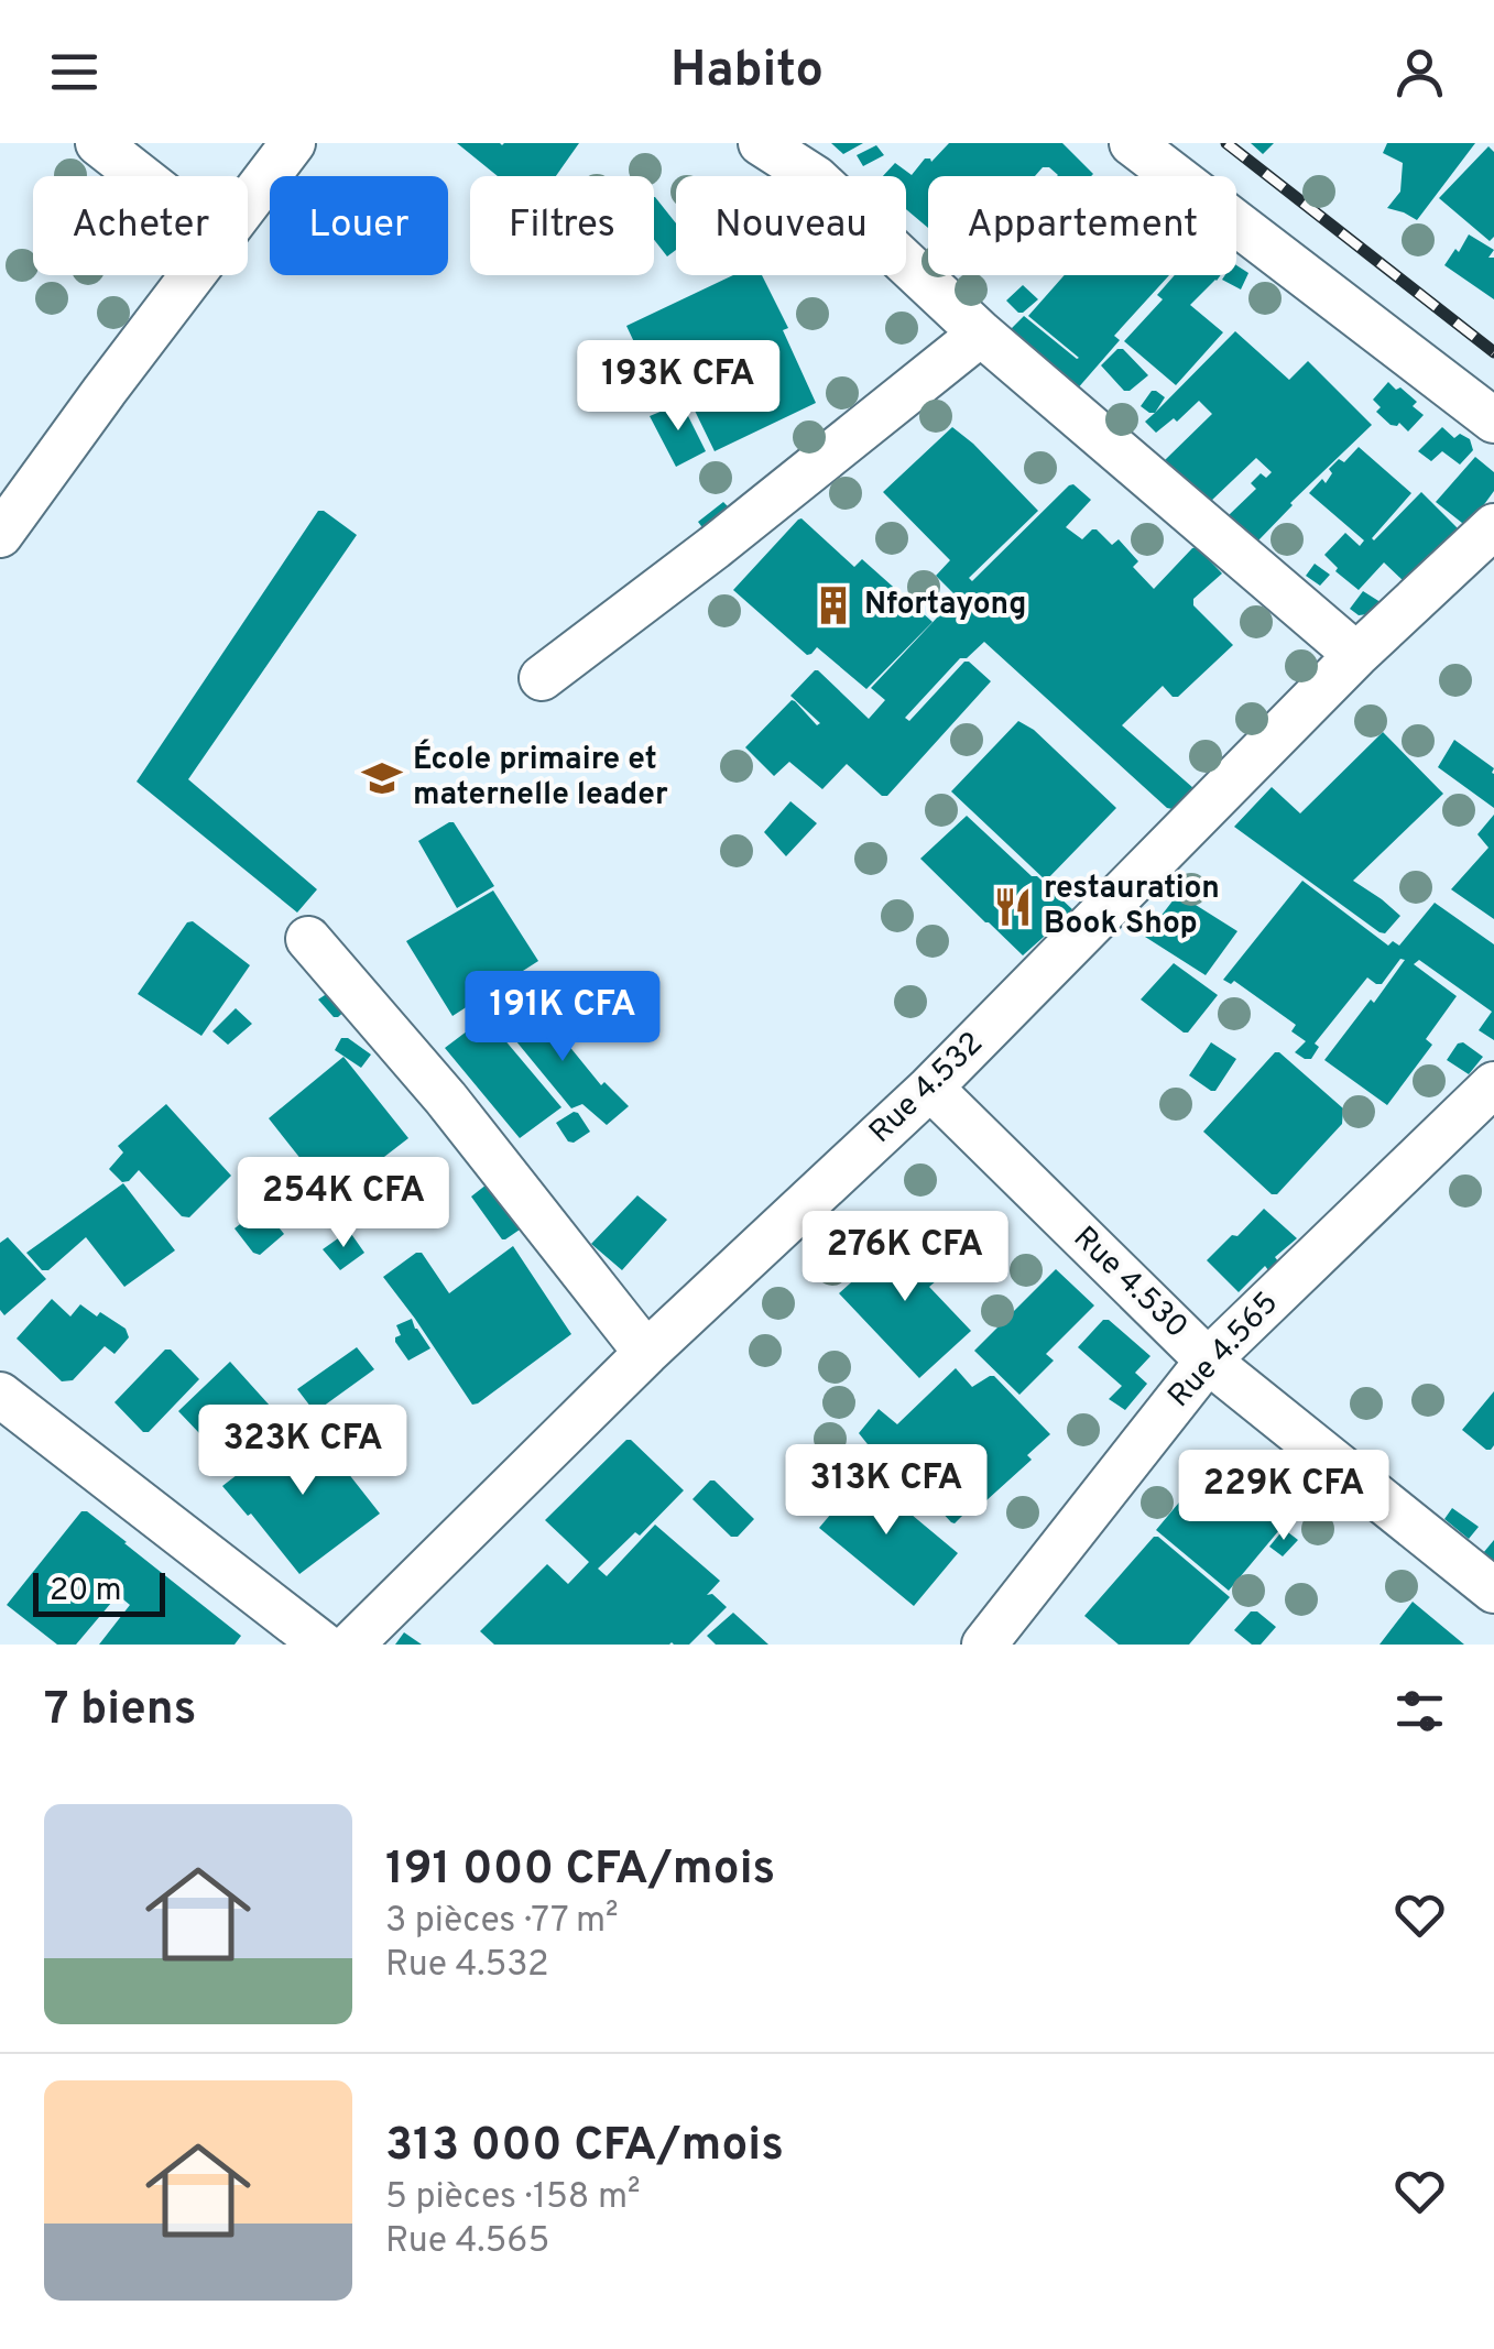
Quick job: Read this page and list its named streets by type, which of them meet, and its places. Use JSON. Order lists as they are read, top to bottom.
{
  "streets": {
    "street": ["Rue 4.532", "Rue 4.530", "Rue 4.565"]
  },
  "crossings": [
    ["Rue 4.532", "Rue 4.530"],
    ["Rue 4.530", "Rue 4.565"]
  ],
  "places": {
    "building": ["Nfortayong"],
    "school or university": ["École primaire et maternelle leader"],
    "restaurant": ["restauration Book Shop"]
  },
  "scale_bar": "20 m",
  "page": {
    "header": "Habito",
    "chip": [
      "Acheter",
      "Louer",
      "Filtres",
      "Nouveau",
      "Appartement"
    ],
    "price": [
      "193K CFA",
      "191K CFA",
      "254K CFA",
      "276K CFA",
      "323K CFA",
      "313K CFA",
      "229K CFA"
    ],
    "scale": "20 m",
    "heading": "7 biens",
    "list": [
      {
        "name": "191 000 CFA/mois",
        "note": "3 pièces · 77 m² · Rue 4.532"
      },
      {
        "name": "313 000 CFA/mois",
        "note": "5 pièces · 158 m² · Rue 4.565"
      }
    ]
  }
}
